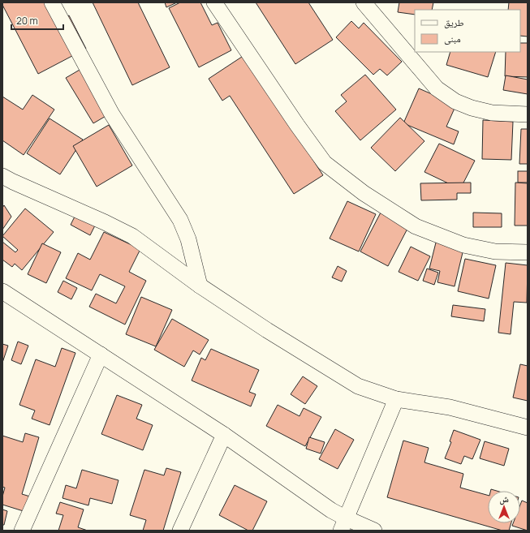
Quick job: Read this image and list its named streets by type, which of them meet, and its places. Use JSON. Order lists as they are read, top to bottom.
{
  "legend": ["طريق", "مبنى"],
  "scale_bar": "20 m",
  "north": "top"
}
